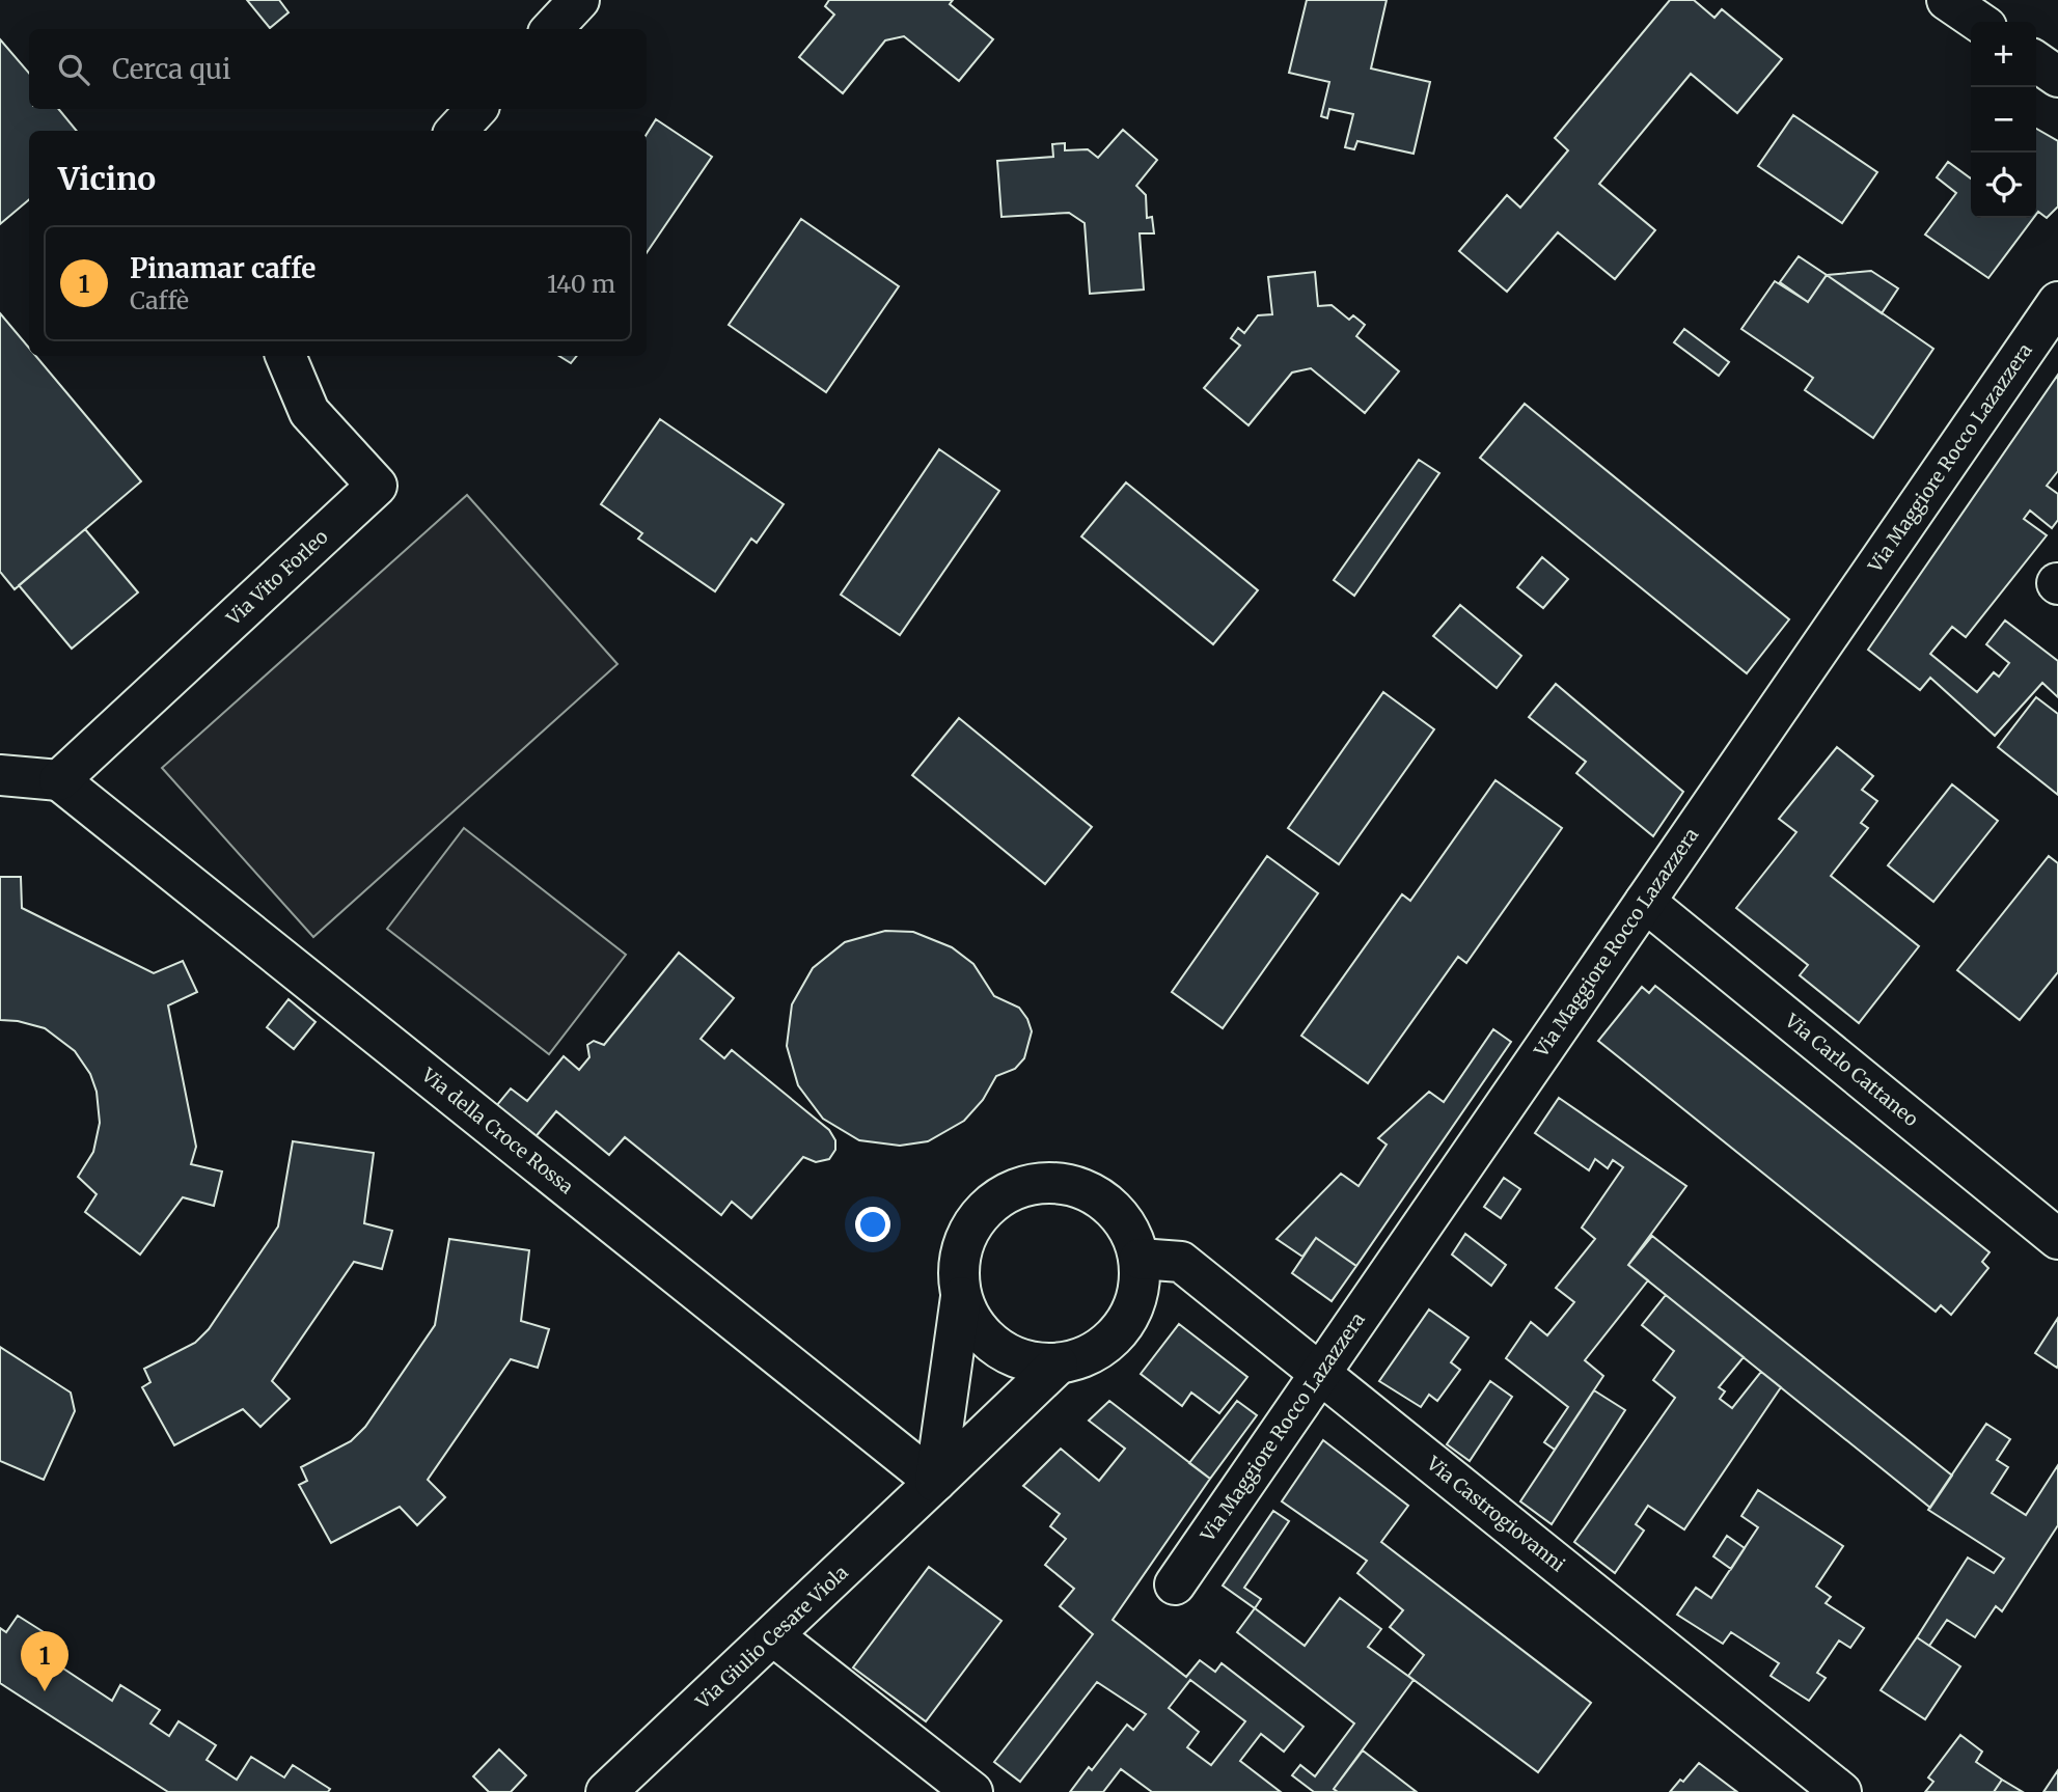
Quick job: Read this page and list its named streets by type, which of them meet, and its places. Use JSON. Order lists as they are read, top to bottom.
{
  "streets": {
    "street": [
      "Via Maggiore Rocco Lazazzera",
      "Via Vito Forleo",
      "Via Carlo Cattaneo",
      "Via della Croce Rossa",
      "Via Castrogiovanni",
      "Via Giulio Cesare Viola"
    ]
  },
  "crossings": [
    ["Via Maggiore Rocco Lazazzera", "Via Carlo Cattaneo"],
    ["Via Maggiore Rocco Lazazzera", "Via Castrogiovanni"],
    ["Via Vito Forleo", "Via della Croce Rossa"],
    ["Via della Croce Rossa", "Via Giulio Cesare Viola"],
    ["Via Castrogiovanni", "Via Giulio Cesare Viola"]
  ],
  "page": {
    "map_buttons": ["+", "−"],
    "search": "Cerca qui",
    "heading": "Vicino",
    "list": [
      {
        "mark": "1",
        "name": "Pinamar caffe",
        "note": "Caffè",
        "value": "140 m"
      }
    ],
    "pins": "1"
  }
}
